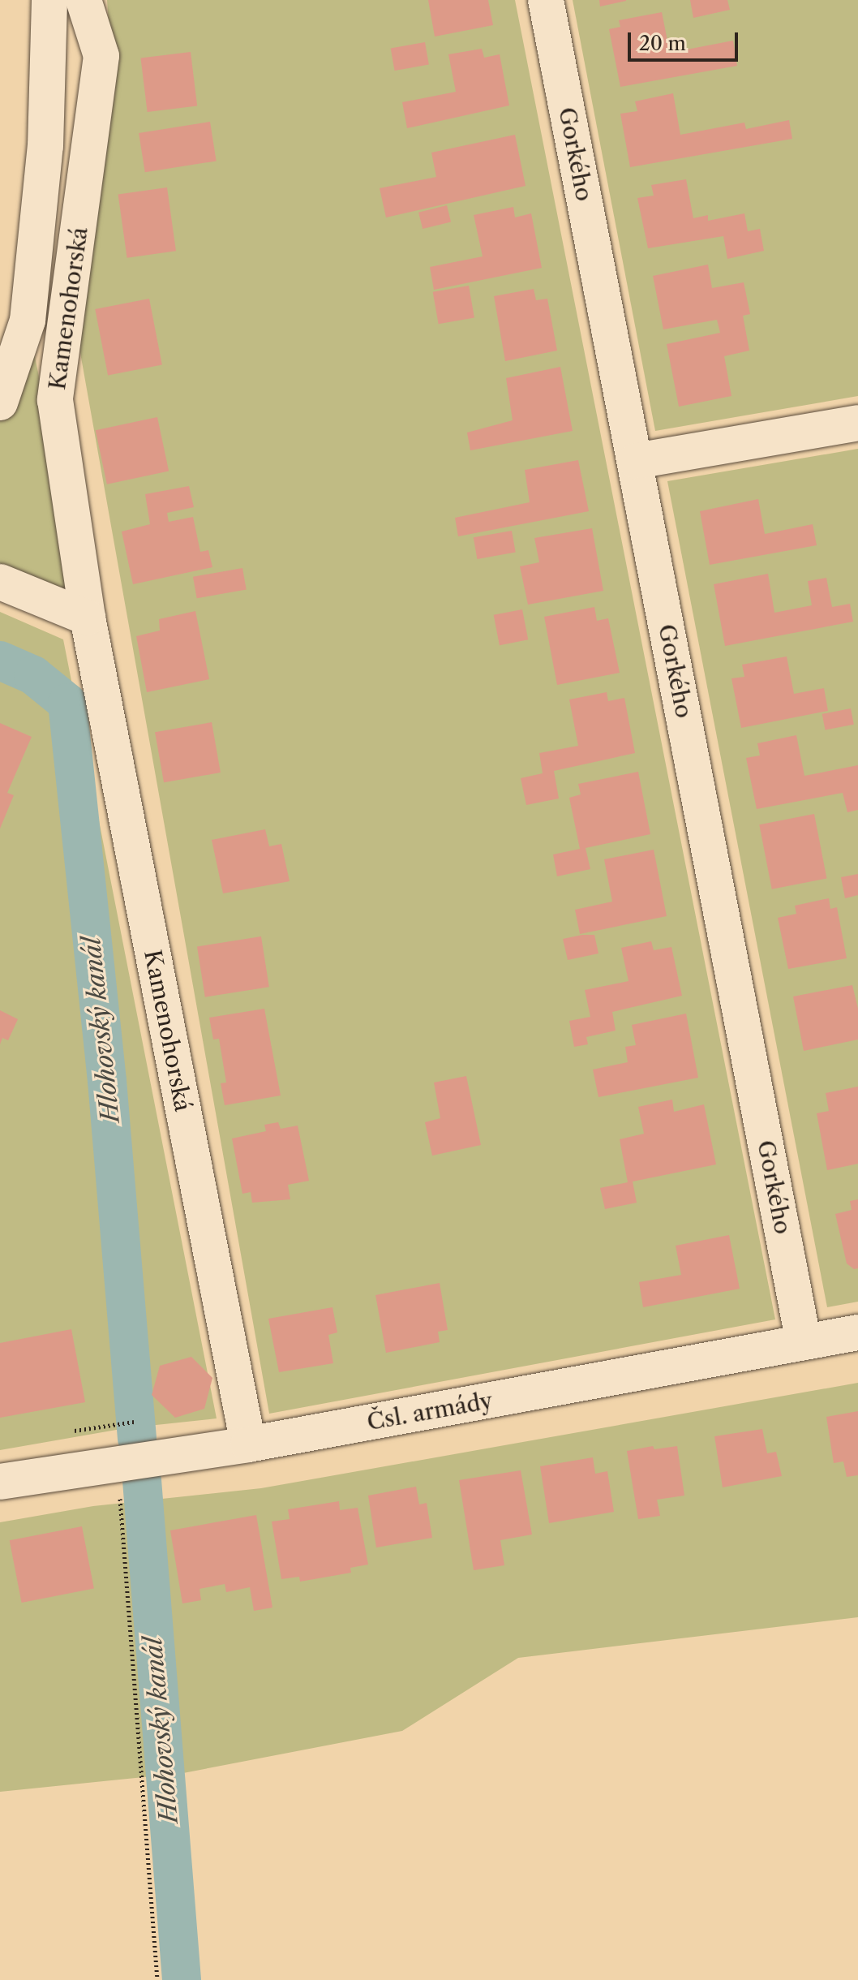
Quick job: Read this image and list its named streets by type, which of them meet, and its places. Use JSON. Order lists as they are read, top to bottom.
{
  "streets": {
    "street": ["Gorkého", "Kamenohorská", "Čsl. armády"]
  },
  "crossings": [
    ["Gorkého", "Čsl. armády"],
    ["Kamenohorská", "Čsl. armády"]
  ],
  "water": ["Hlohovský kanál"],
  "scale_bar": "20 m"
}
